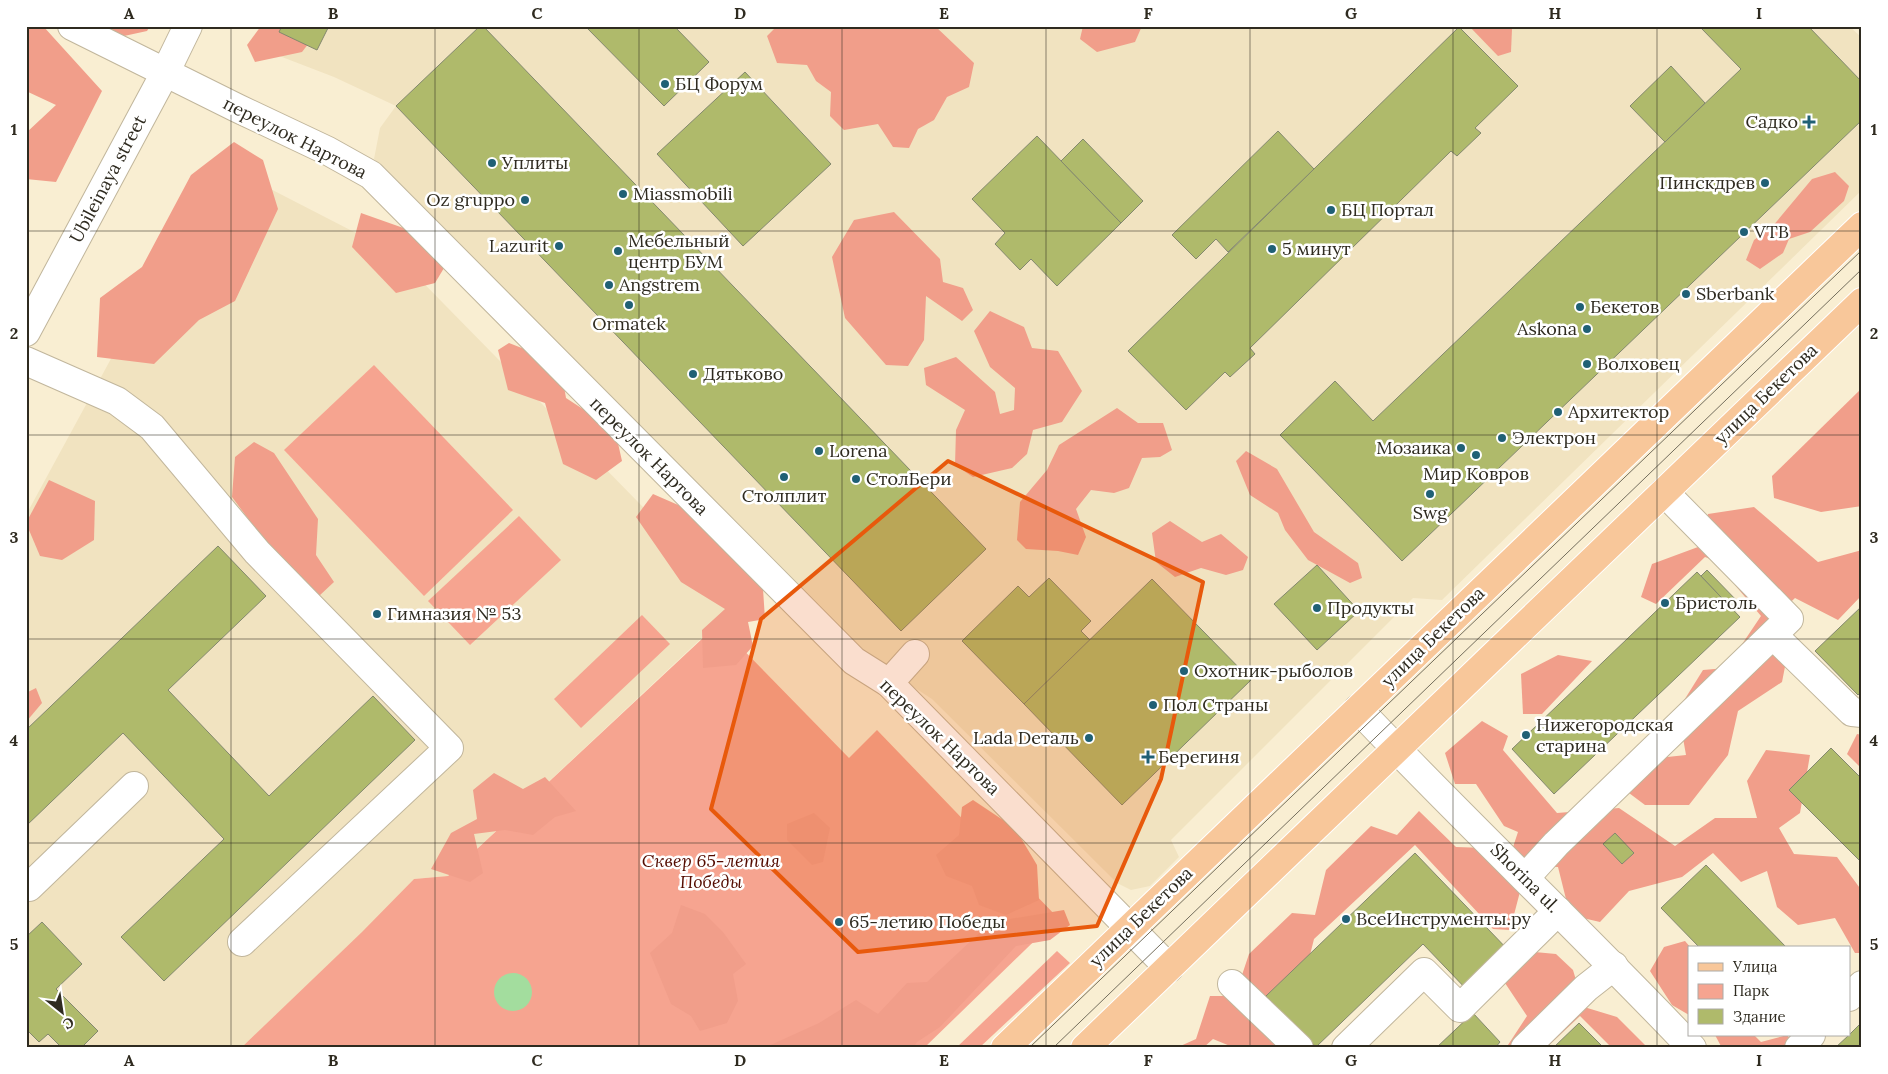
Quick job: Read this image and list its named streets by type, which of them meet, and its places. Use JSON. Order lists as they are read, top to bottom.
{
  "streets": {
    "main road": ["улица Бекетова"],
    "street": ["переулок Нартова", "Ubileinaya street", "Shorina ul."]
  },
  "crossings": [
    ["переулок Нартова", "Ubileinaya street"],
    ["переулок Нартова", "улица Бекетова"],
    ["улица Бекетова", "Shorina ul."]
  ],
  "parks": ["Сквер 65-летия Победы"],
  "places": {
    "other": [
      "БЦ Форум",
      "Уплиты",
      "Пинскдрев",
      "Miassmobili",
      "Oz gruppo",
      "БЦ Портал",
      "VTB",
      "Lazurit",
      "5 минут",
      "Мебельный центр БУМ",
      "Angstrem",
      "Sberbank",
      "Ormatek",
      "Бекетов",
      "Askona",
      "Волховец",
      "Дятьково",
      "Архитектор",
      "Электрон",
      "Мозаика",
      "Lorena",
      "Мир Ковров",
      "Столплит",
      "СтолБери",
      "Swg",
      "Бристоль",
      "Продукты",
      "Гимназия № 53",
      "Охотник-рыболов",
      "Пол Страны",
      "Нижегородская старина",
      "Lada Dеталь",
      "ВсеИнструменты.ру",
      "65-летию Победы"
    ],
    "health": ["Садко", "Берегиня"]
  },
  "legend": ["Улица", "Парк", "Здание"],
  "north": "bottom right",
  "grid": {
    "columns": [
      "A",
      "B",
      "C",
      "D",
      "E",
      "F",
      "G",
      "H",
      "I"
    ],
    "rows": [
      "1",
      "2",
      "3",
      "4",
      "5"
    ]
  }
}
